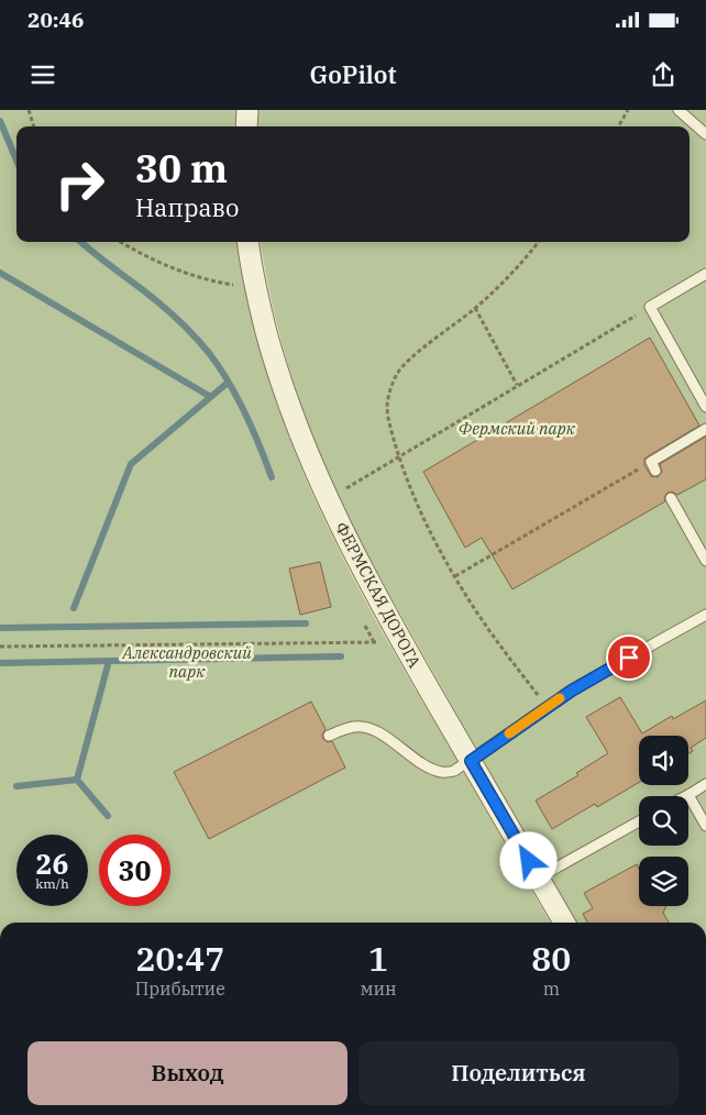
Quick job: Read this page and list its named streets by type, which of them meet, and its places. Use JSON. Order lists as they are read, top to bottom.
{
  "streets": {
    "street": ["ФЕРМСКАЯ ДОРОГА"]
  },
  "parks": ["Фермский парк", "Александровский парк"],
  "page": {
    "status": "20:46",
    "header": "GoPilot",
    "turn": ["30 m", "Направо"],
    "speed": "26 km/h",
    "limit": "30",
    "eta": [
      "20:47",
      "Прибытие",
      "1",
      "мин",
      "80",
      "m"
    ],
    "buttons": ["Выход", "Поделиться"]
  }
}
